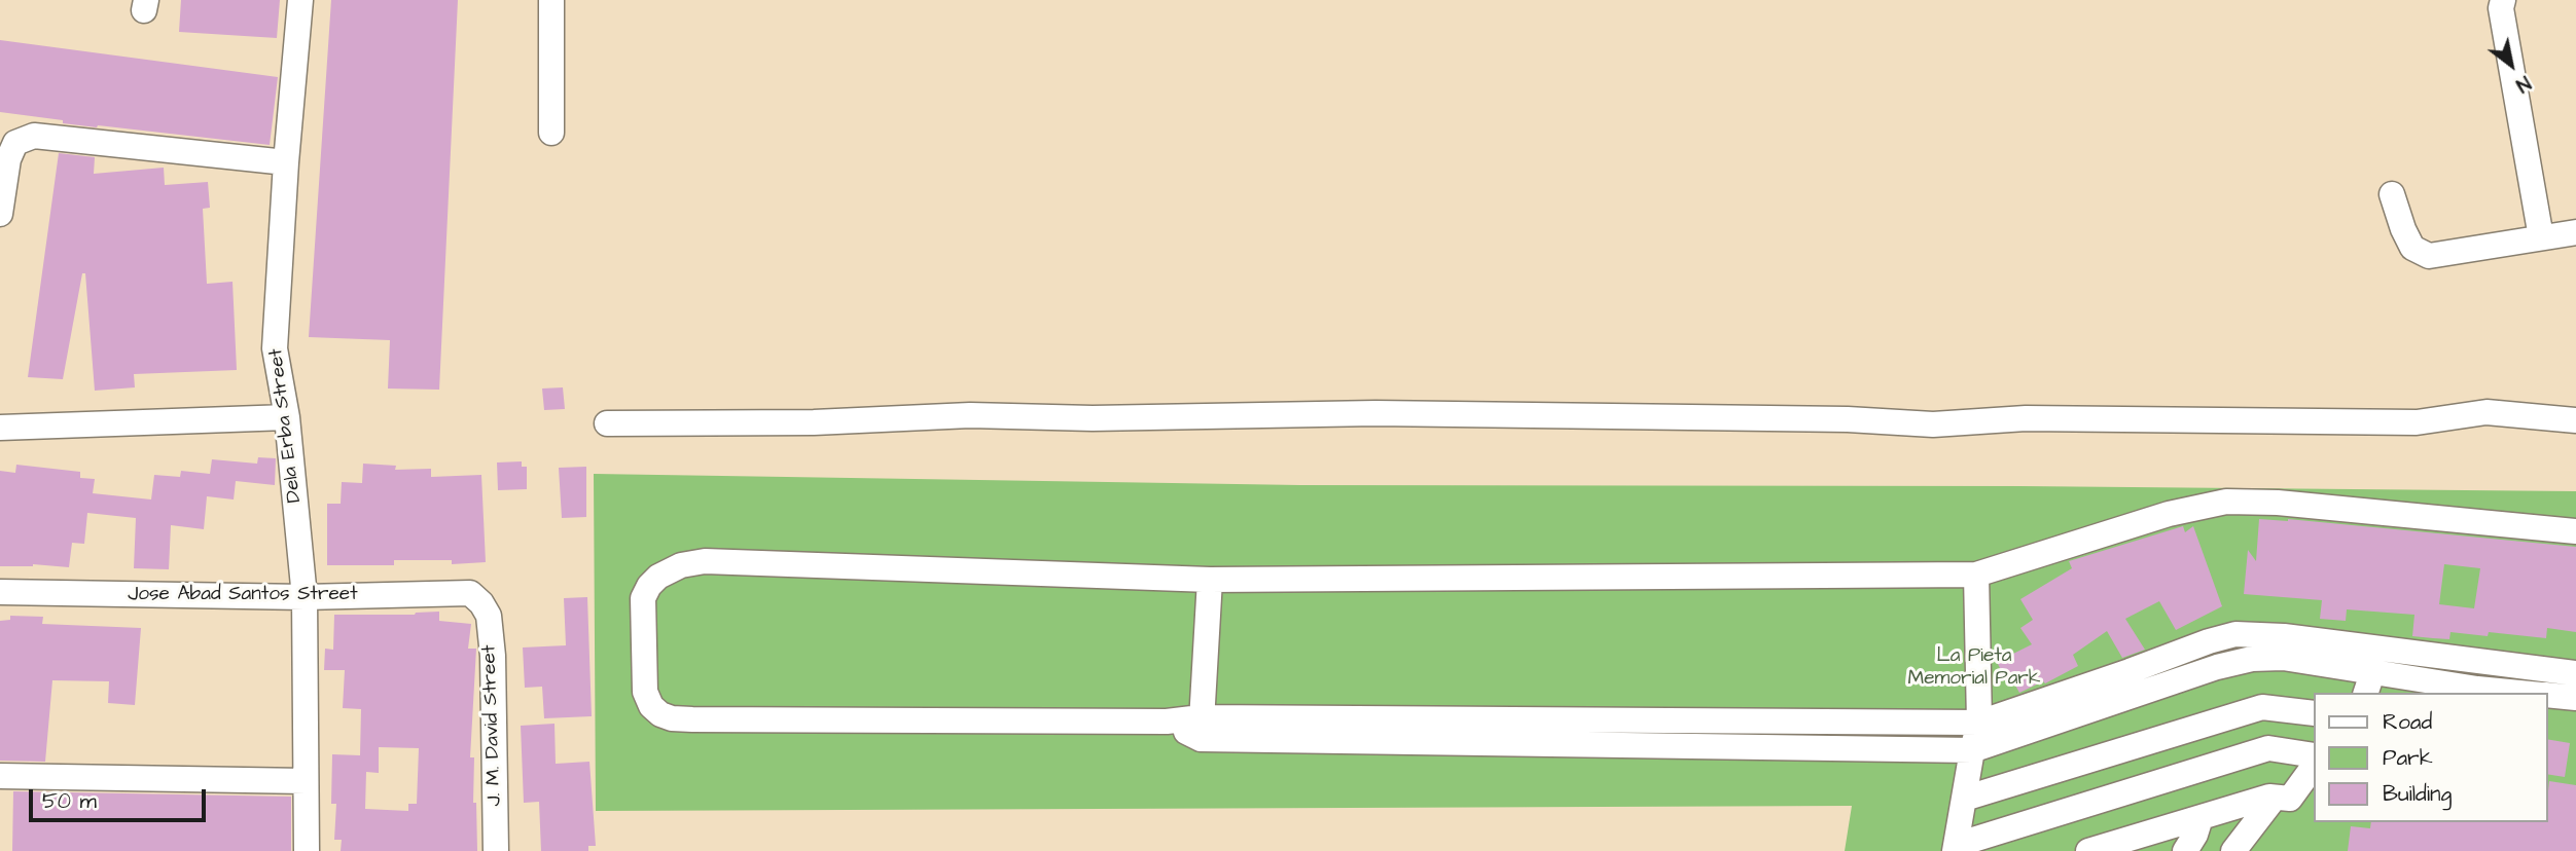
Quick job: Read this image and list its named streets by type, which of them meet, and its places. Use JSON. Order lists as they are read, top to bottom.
{
  "streets": {
    "street": ["Dela Erba Street", "Jose Abad Santos Street", "J. M. David Street"]
  },
  "crossings": [
    ["Dela Erba Street", "Jose Abad Santos Street"],
    ["Jose Abad Santos Street", "J. M. David Street"]
  ],
  "parks": ["La Pieta Memorial Park"],
  "legend": ["Road", "Park", "Building"],
  "scale_bar": "50 m",
  "north": "bottom right"
}
